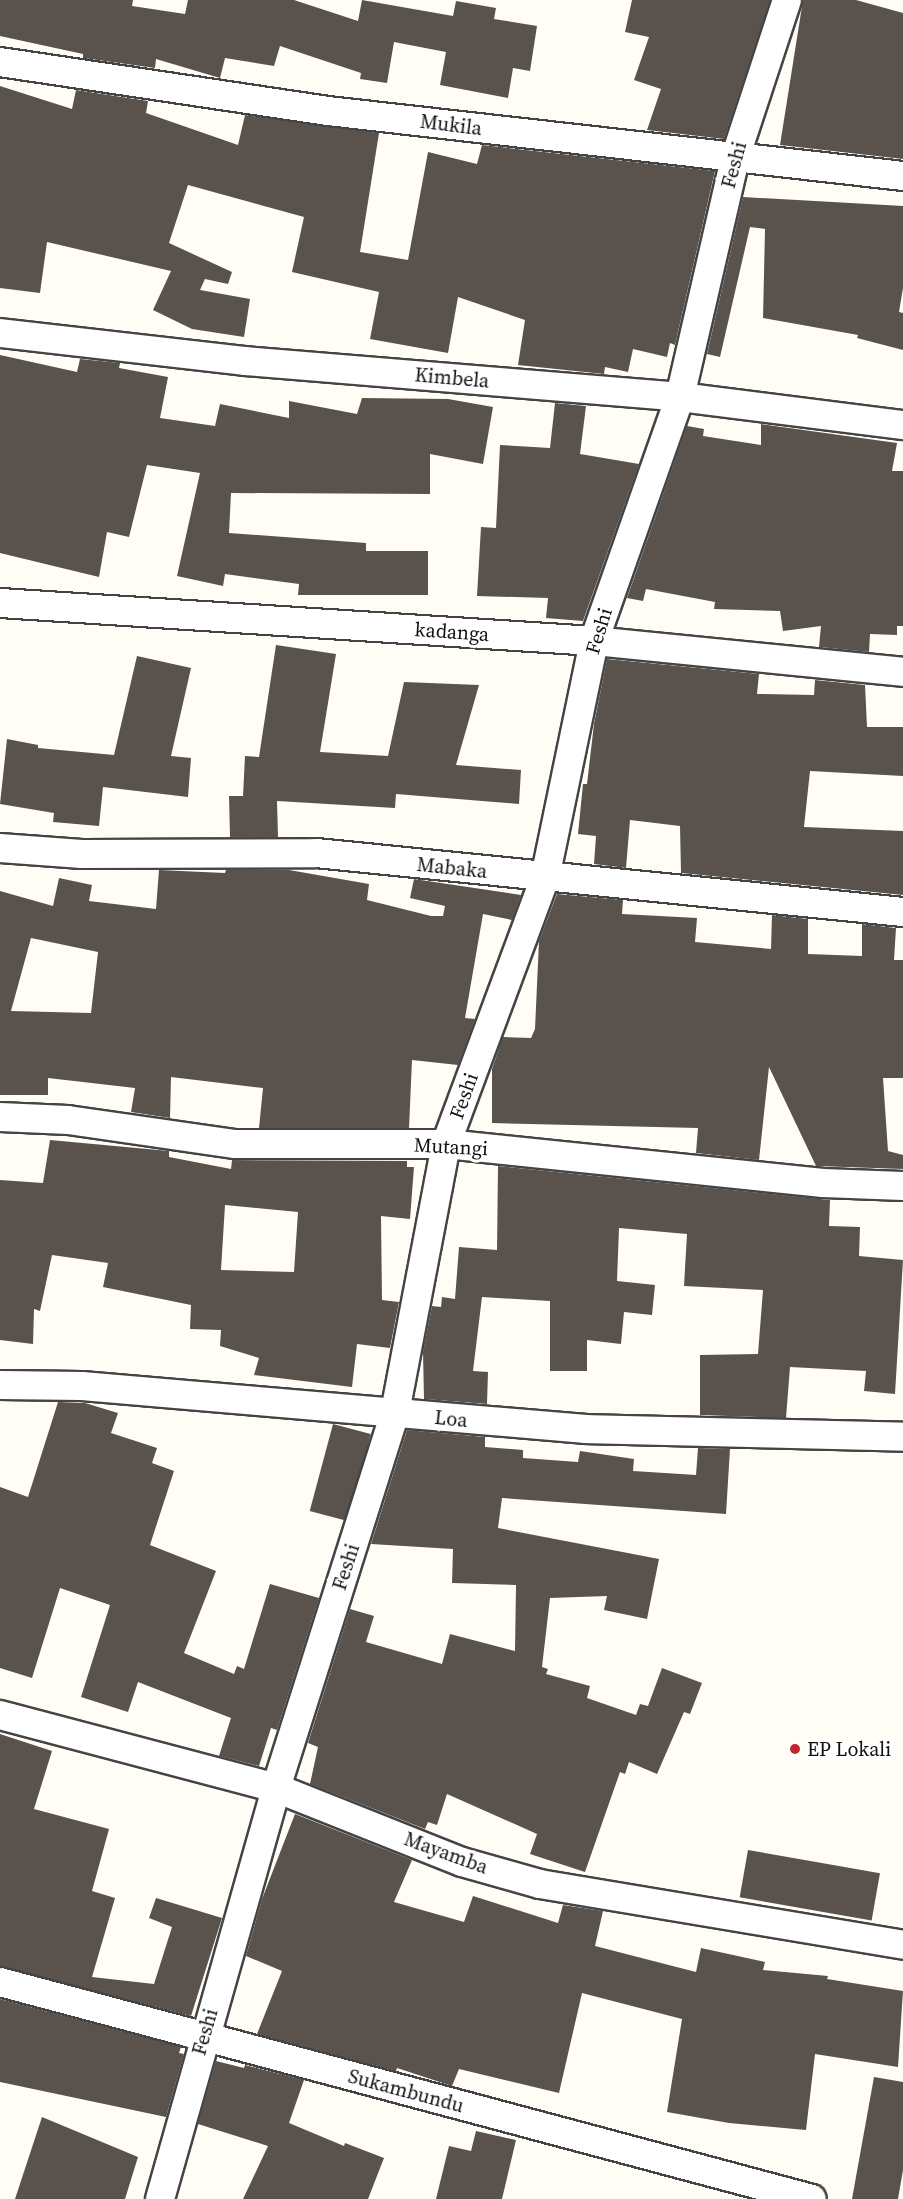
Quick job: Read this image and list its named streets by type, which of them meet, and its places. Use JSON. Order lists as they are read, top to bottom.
{
  "streets": {
    "street": [
      "Mukila",
      "Feshi",
      "Kimbela",
      "kadanga",
      "Mabaka",
      "Mutangi",
      "Loa",
      "Mayamba",
      "Sukambundu"
    ]
  },
  "crossings": [
    ["Mukila", "Feshi"],
    ["Feshi", "Kimbela"],
    ["Feshi", "kadanga"],
    ["Feshi", "Mabaka"],
    ["Feshi", "Mutangi"],
    ["Feshi", "Loa"],
    ["Feshi", "Mayamba"],
    ["Feshi", "Sukambundu"]
  ],
  "places": ["EP Lokali"]
}
